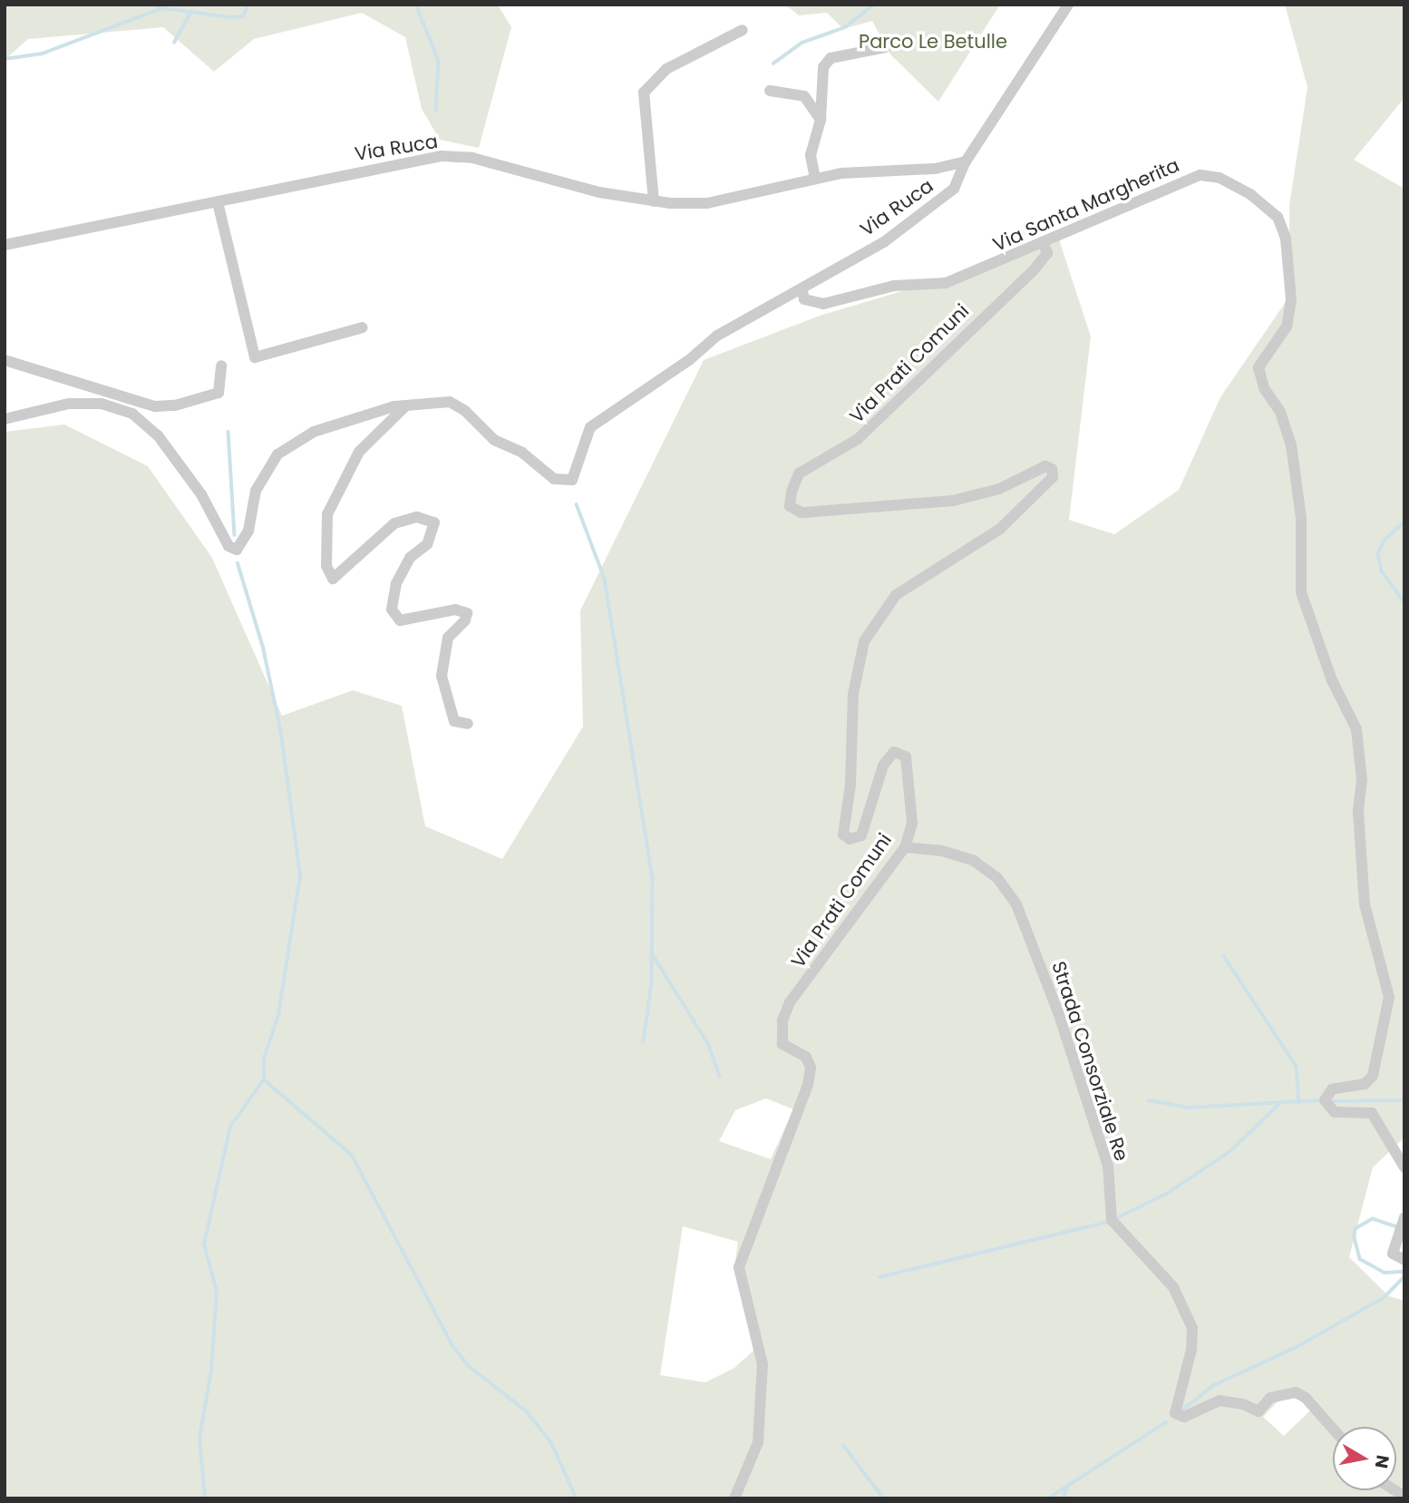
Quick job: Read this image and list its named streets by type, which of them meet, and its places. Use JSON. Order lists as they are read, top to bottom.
{
  "streets": {
    "street": [
      "Via Ruca",
      "Via Santa Margherita",
      "Via Prati Comuni",
      "Strada Consorziale Re"
    ]
  },
  "crossings": [
    ["Via Ruca", "Via Santa Margherita"],
    ["Via Santa Margherita", "Via Prati Comuni"],
    ["Via Prati Comuni", "Strada Consorziale Re"]
  ],
  "parks": ["Parco Le Betulle"],
  "north": "right"
}
